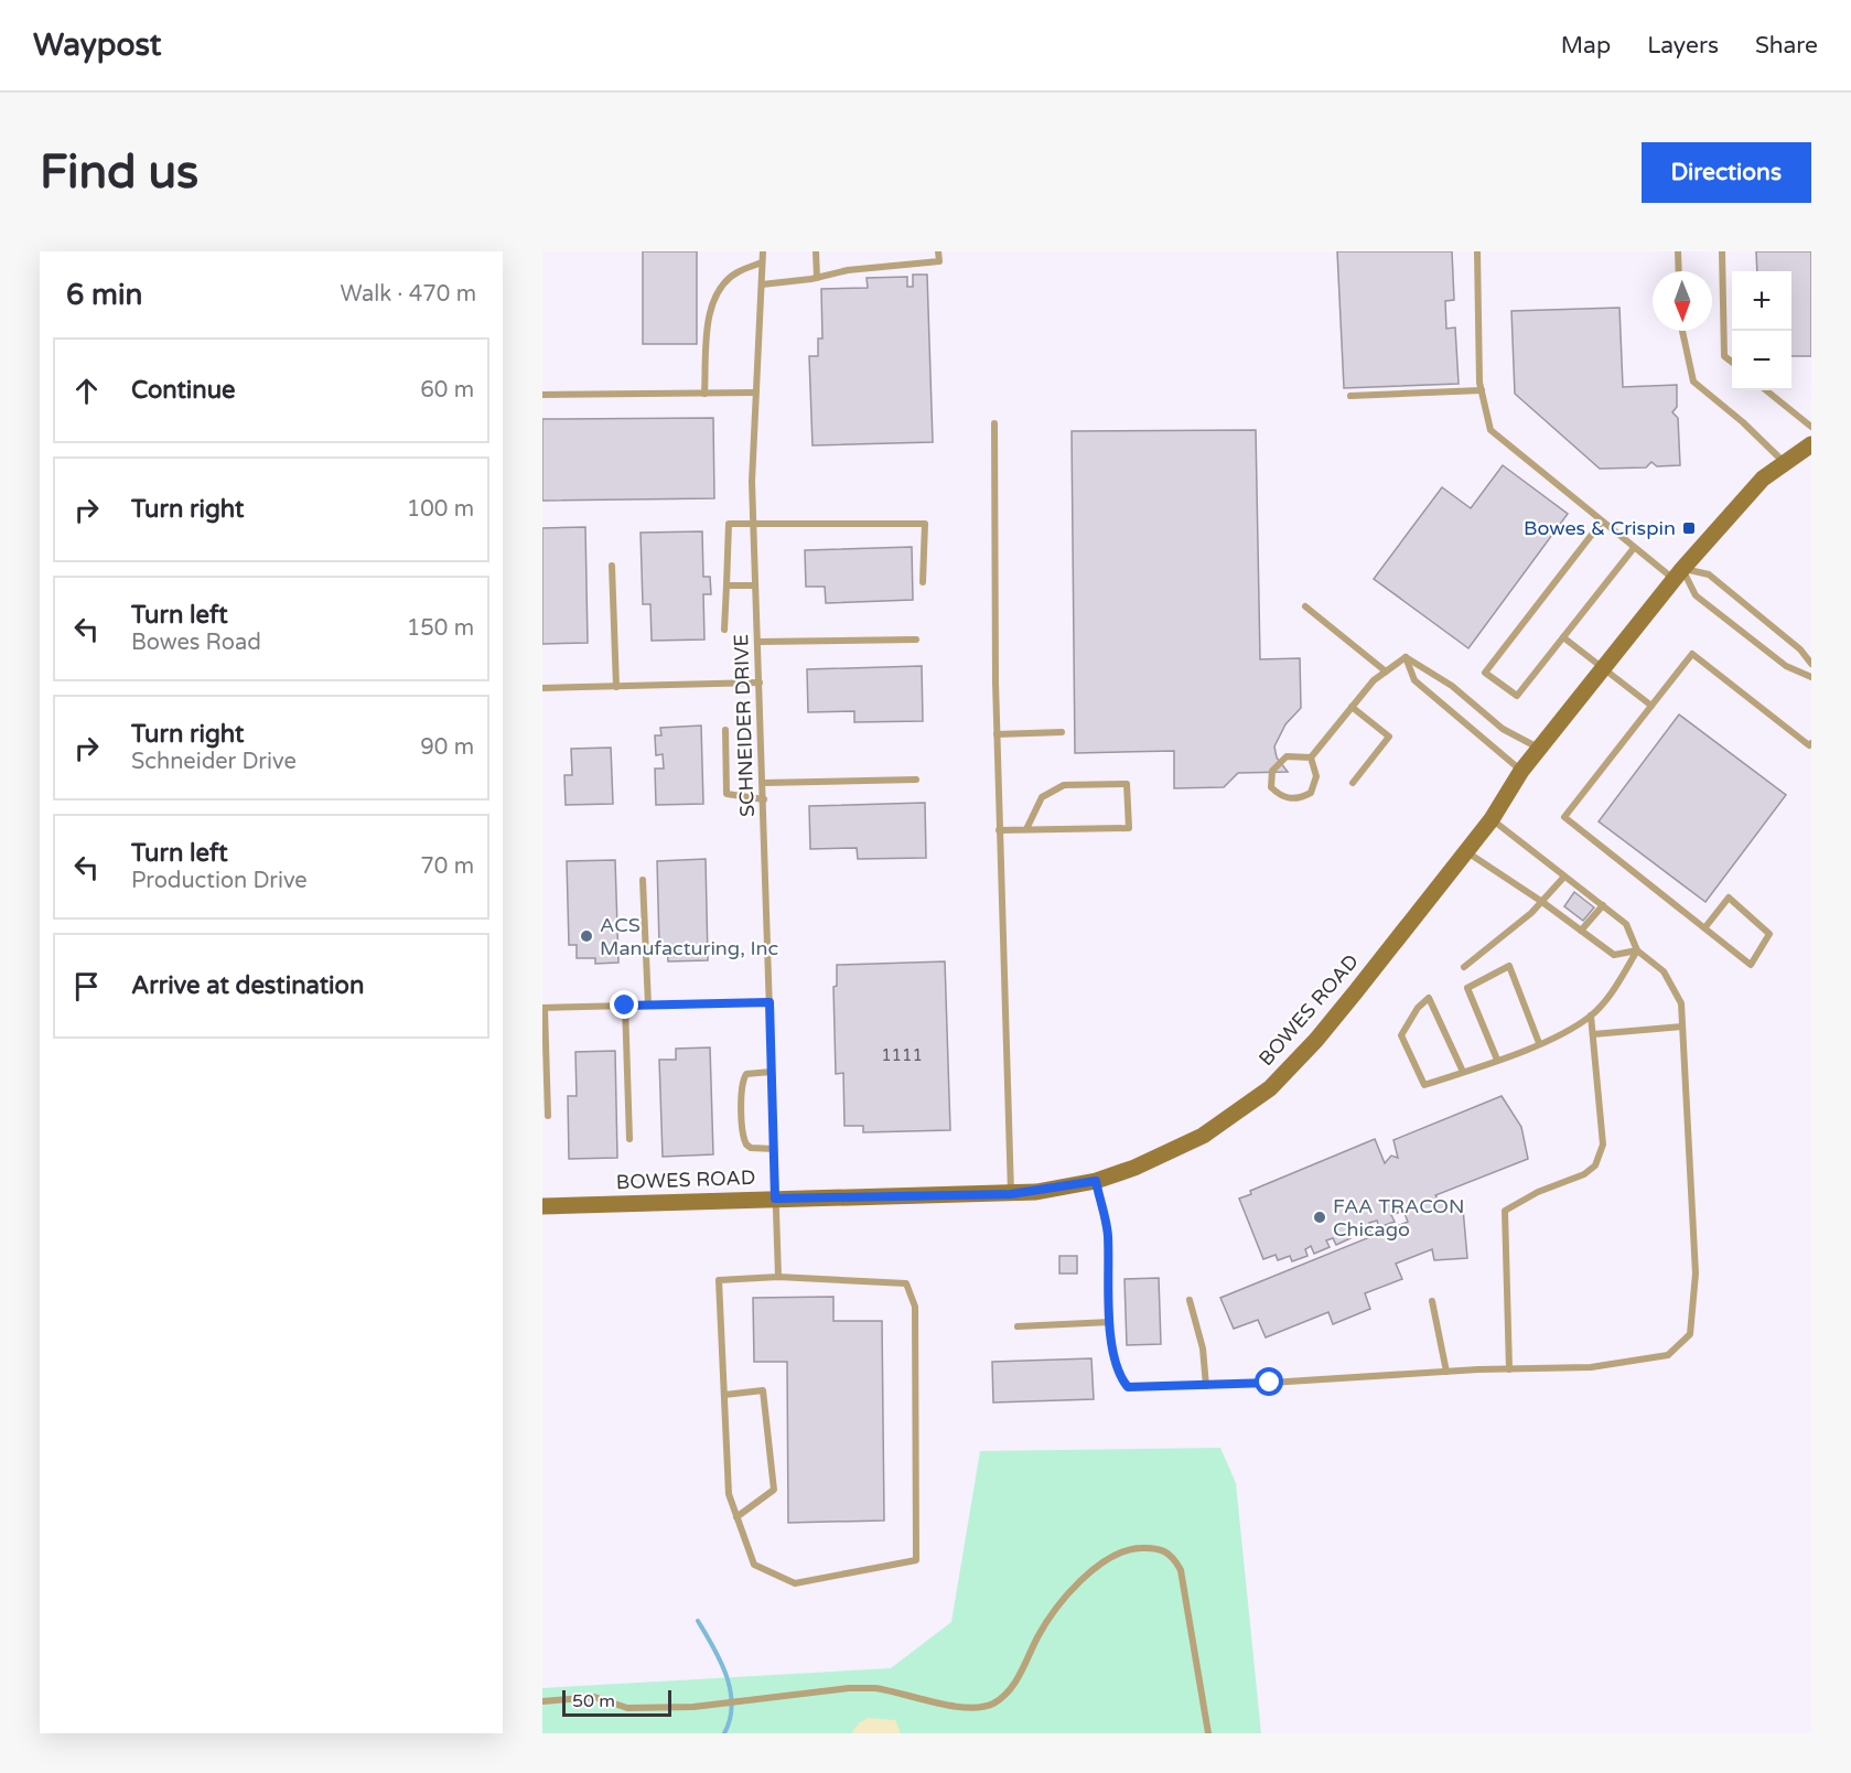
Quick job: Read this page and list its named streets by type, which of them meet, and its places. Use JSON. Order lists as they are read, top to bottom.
{
  "streets": {
    "main road": ["BOWES ROAD"],
    "lane": ["SCHNEIDER DRIVE"]
  },
  "crossings": [
    ["SCHNEIDER DRIVE", "BOWES ROAD"]
  ],
  "places": {
    "transit": ["Bowes & Crispin"],
    "other": ["ACS Manufacturing, Inc", "FAA TRACON Chicago"]
  },
  "house_numbers": ["1111"],
  "scale_bar": "50 m",
  "north": "bottom",
  "page": {
    "header": "Waypost",
    "nav": ["Map", "Layers", "Share"],
    "buttons": "Directions",
    "title": "Find us",
    "heading": ["6 min", "Walk · 470 m"],
    "map_buttons": ["+", "−"],
    "list": [
      ["Continue", "60 m"],
      ["Turn right", "100 m"],
      ["Turn left", "Bowes Road", "150 m"],
      ["Turn right", "Schneider Drive", "90 m"],
      ["Turn left", "Production Drive", "70 m"],
      "Arrive at destination"
    ],
    "scale": "50 m"
  }
}
